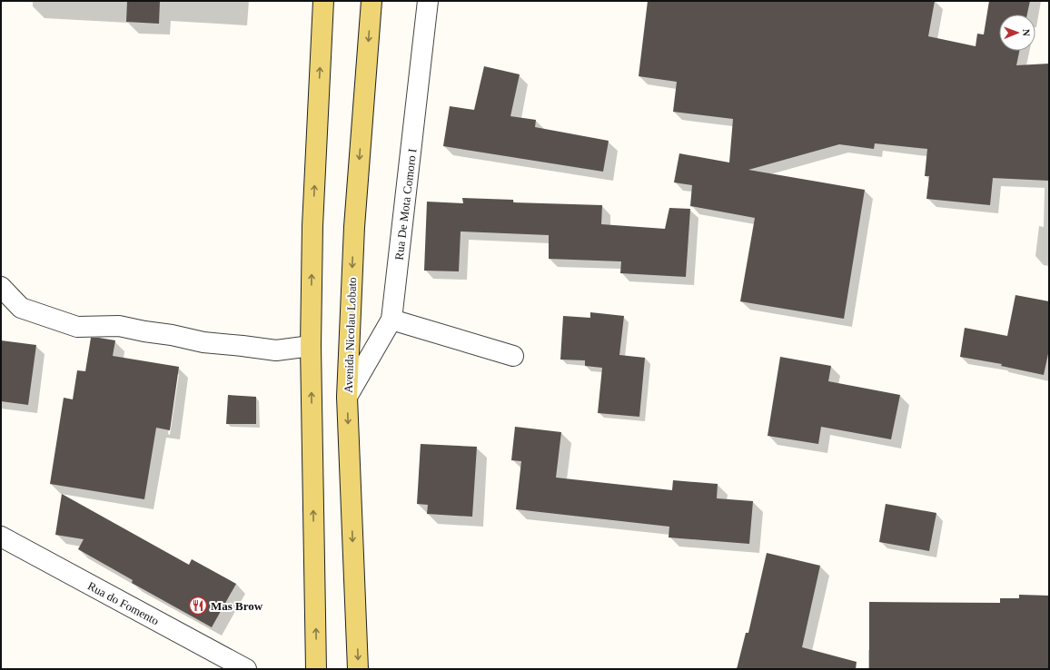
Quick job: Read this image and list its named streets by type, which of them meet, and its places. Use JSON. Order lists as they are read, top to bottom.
{
  "streets": {
    "main road": ["Avenida Nicolau Lobato"],
    "street": ["Rua De Mota Comoro I", "Rua do Fomento"]
  },
  "crossings": [
    ["Rua De Mota Comoro I", "Avenida Nicolau Lobato"]
  ],
  "places": {
    "restaurant": ["Mas Brow"]
  },
  "north": "right"
}
